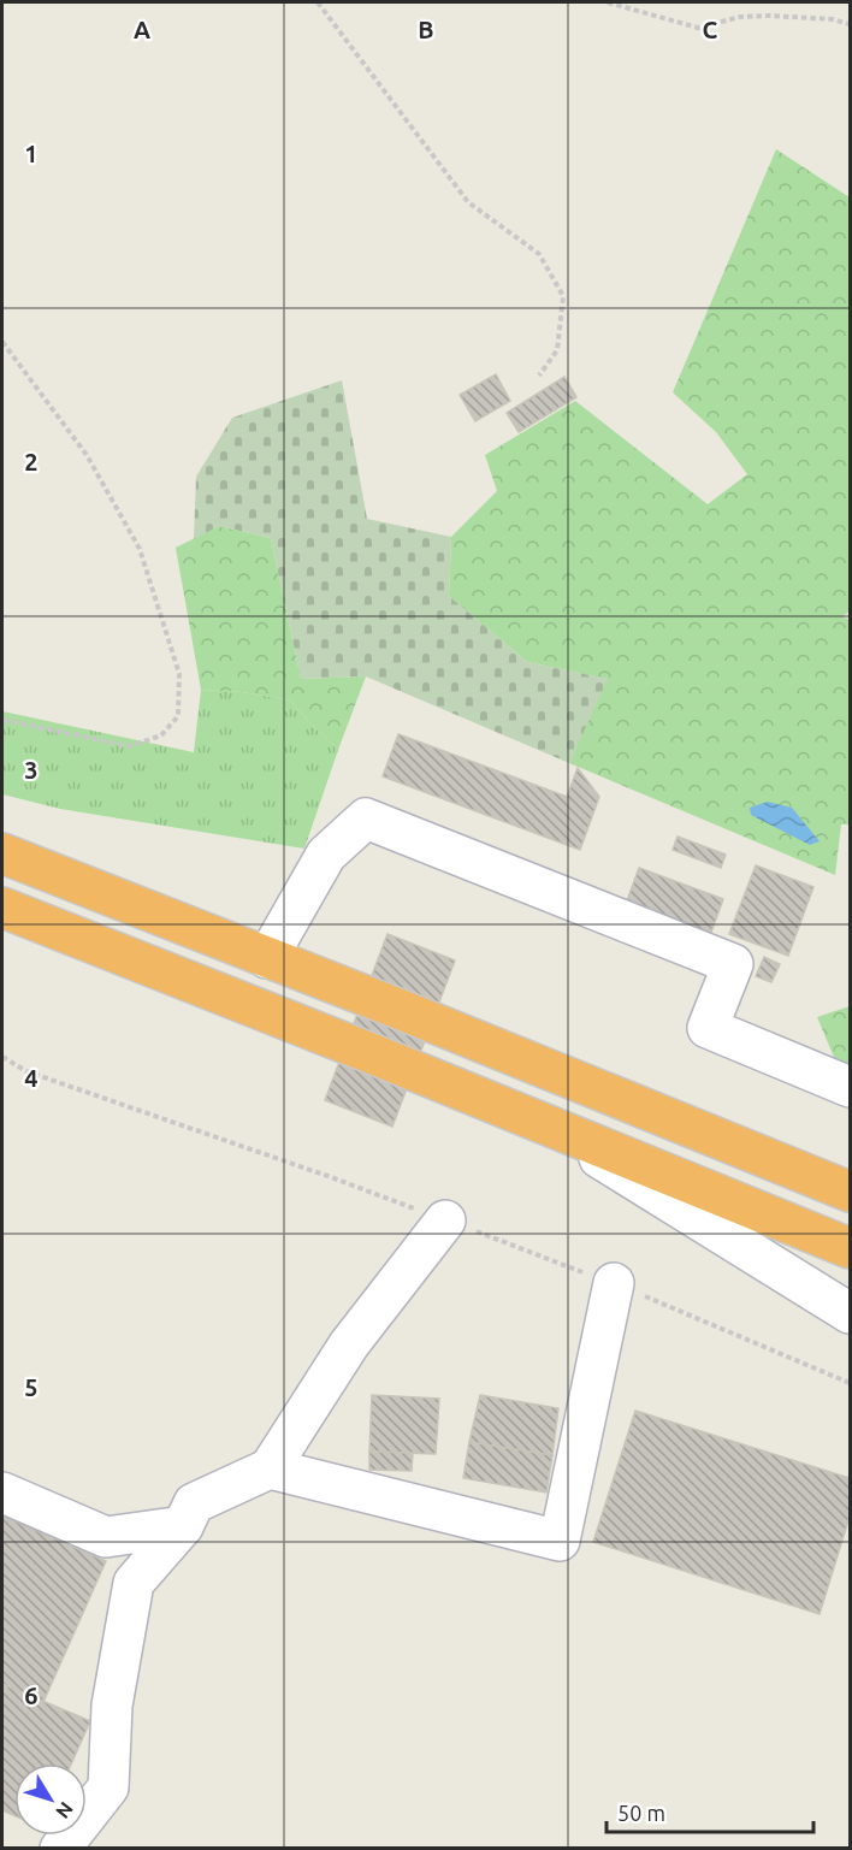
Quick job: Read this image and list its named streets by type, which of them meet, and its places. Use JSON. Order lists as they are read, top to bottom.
{
  "scale_bar": "50 m",
  "north": "bottom right",
  "grid": {
    "columns": ["A", "B", "C"],
    "rows": [
      "1",
      "2",
      "3",
      "4",
      "5",
      "6"
    ]
  }
}
